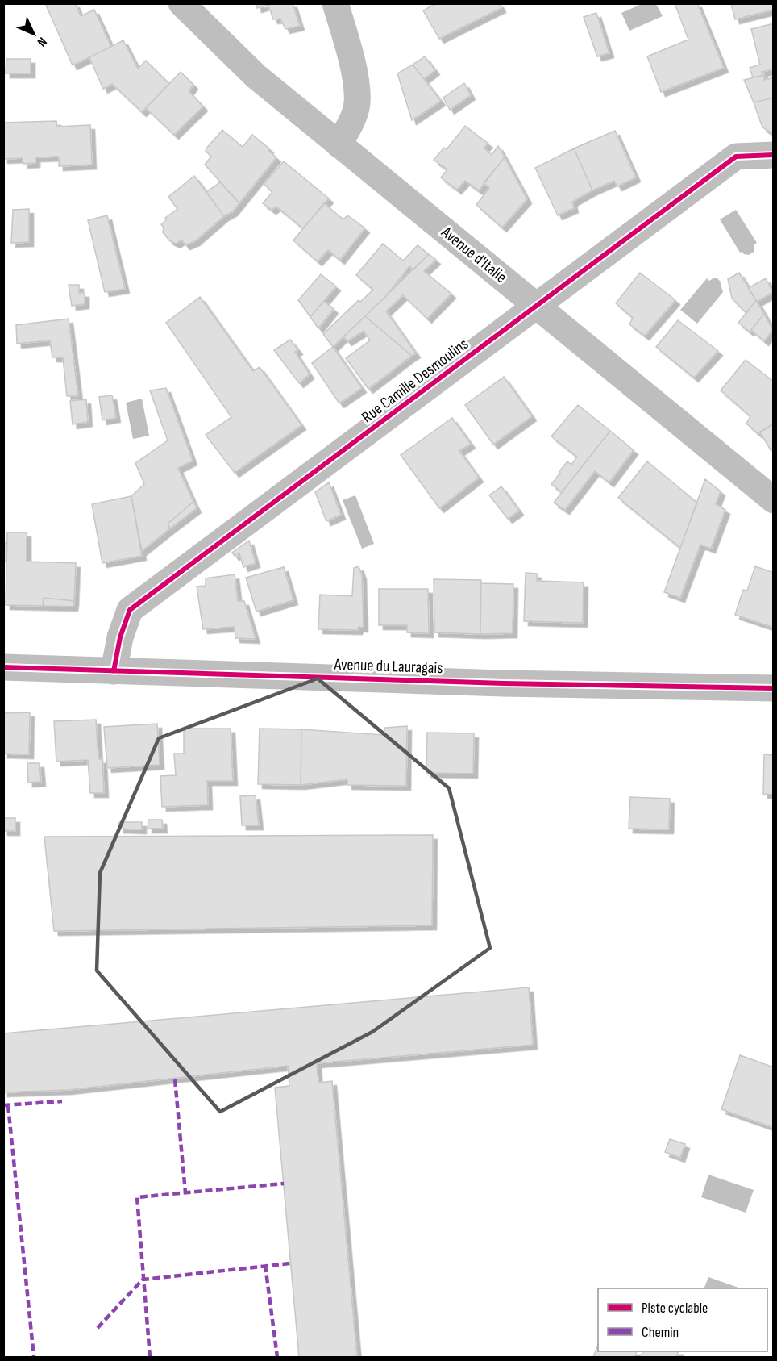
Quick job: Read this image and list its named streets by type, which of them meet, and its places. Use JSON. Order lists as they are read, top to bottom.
{
  "streets": {
    "street": ["Avenue d'Italie", "Rue Camille Desmoulins", "Avenue du Lauragais"]
  },
  "crossings": [
    ["Avenue d'Italie", "Rue Camille Desmoulins"],
    ["Rue Camille Desmoulins", "Avenue du Lauragais"]
  ],
  "legend": ["Piste cyclable", "Chemin"],
  "north": "bottom right"
}
